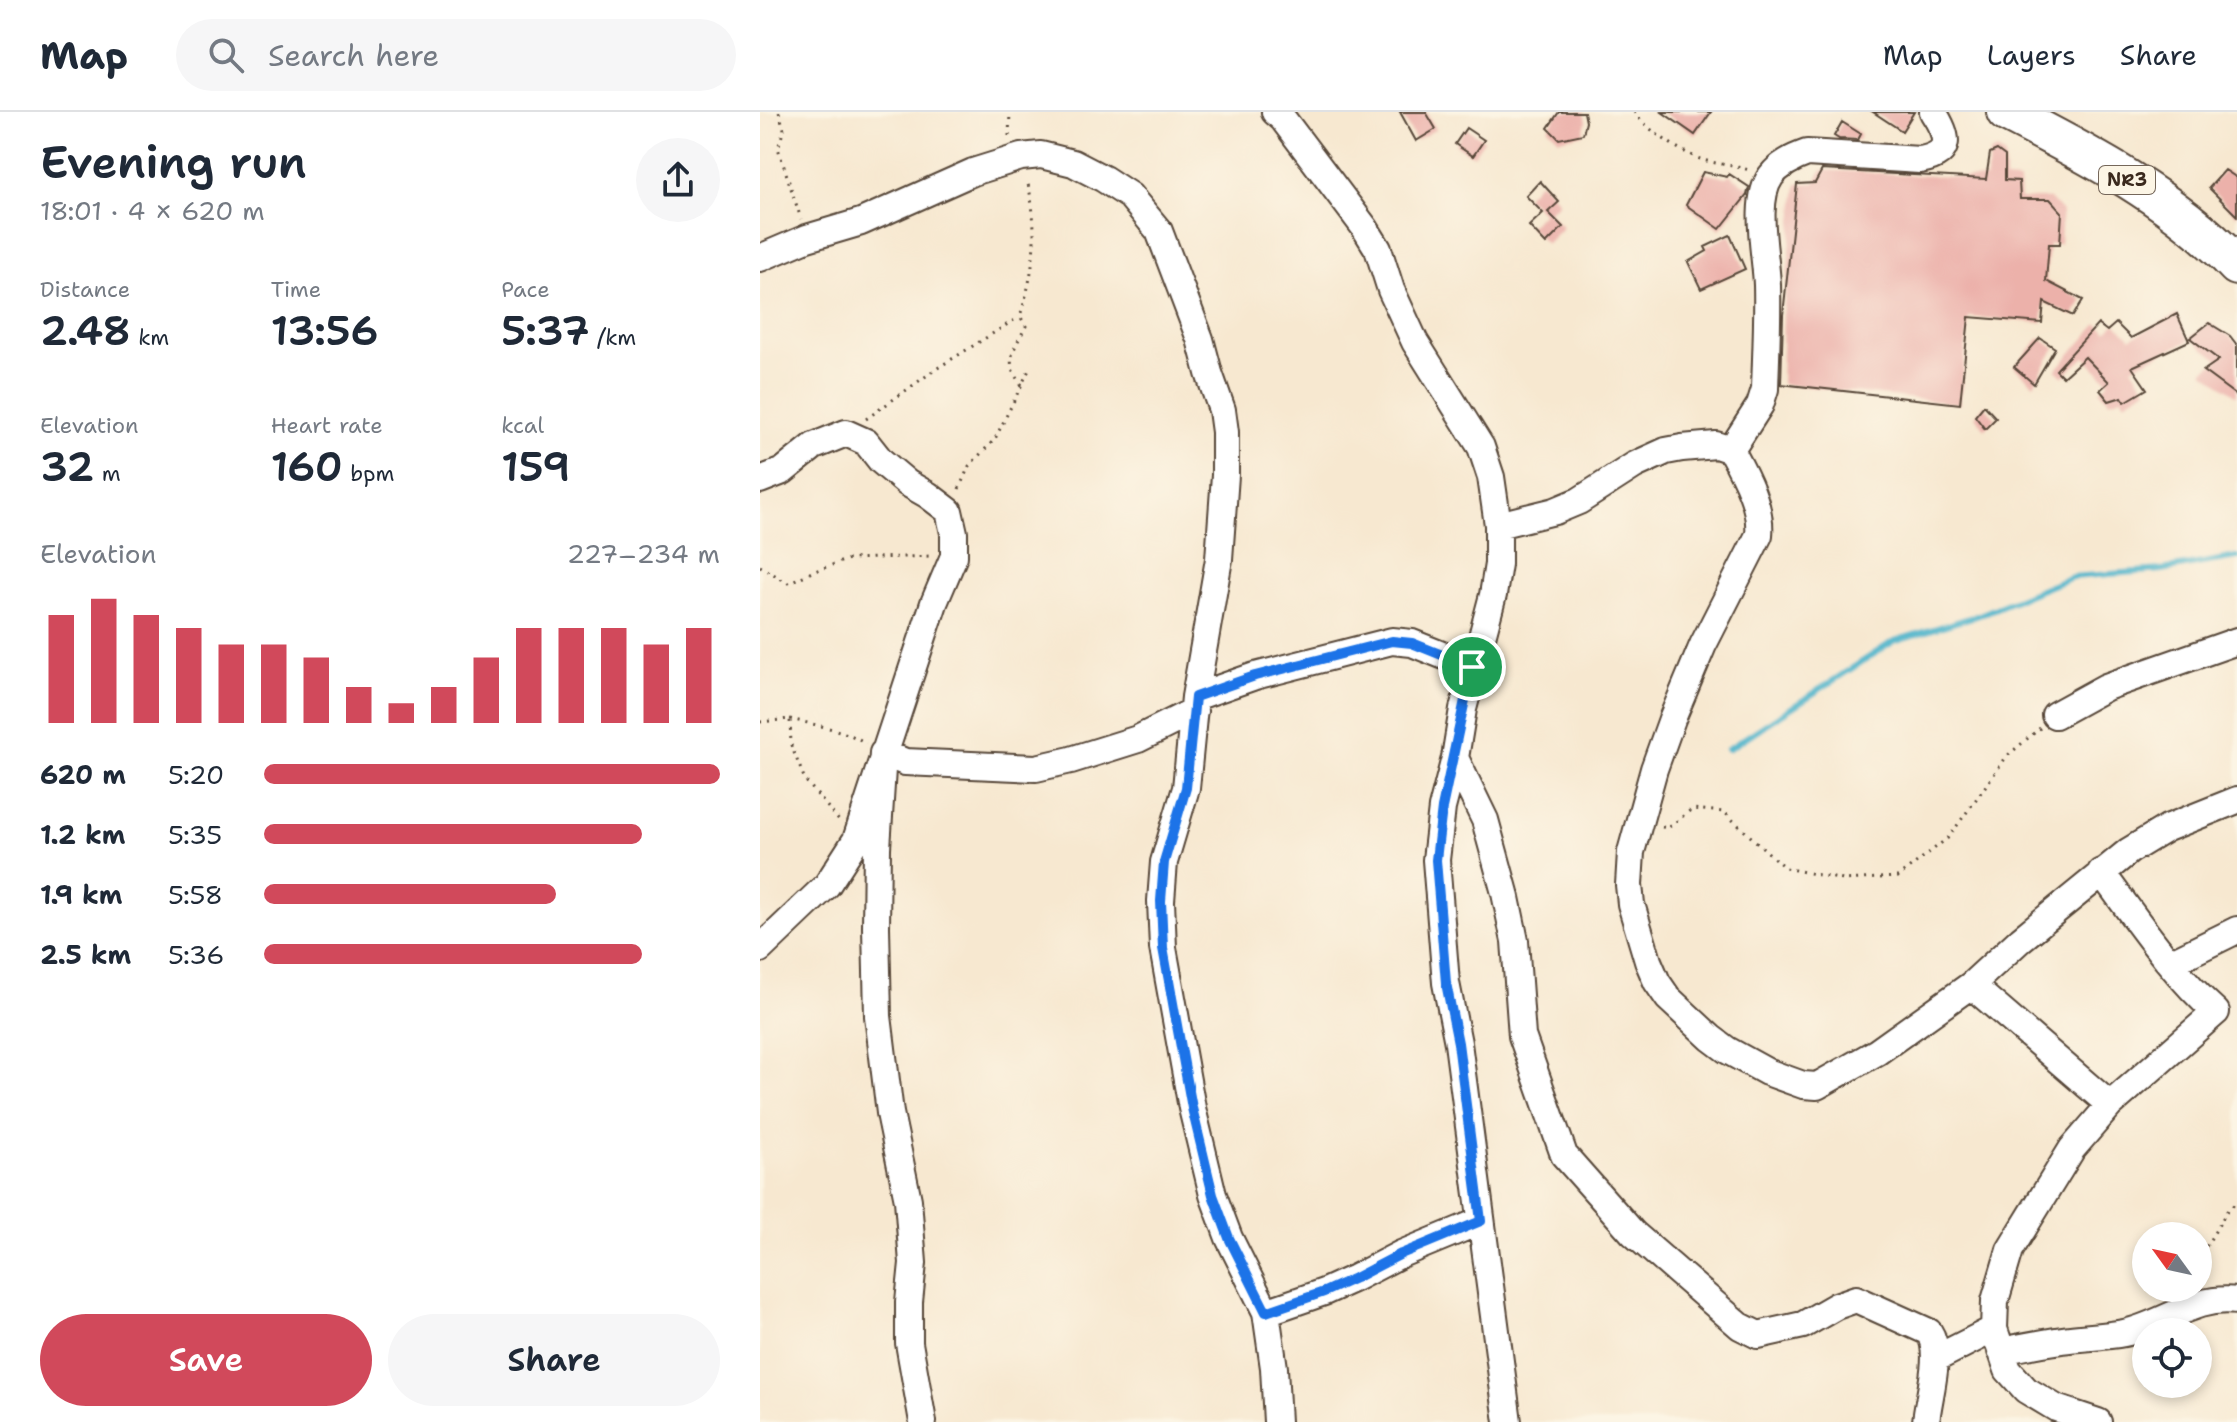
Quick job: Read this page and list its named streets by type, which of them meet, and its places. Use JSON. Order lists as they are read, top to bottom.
{
  "streets": {
    "highway": ["NR3"]
  },
  "north": "top left",
  "page": {
    "header": "Map",
    "search": "Search here",
    "nav": ["Map", "Layers", "Share"],
    "heading": ["Evening run", "18:01 · 4 × 620 m"],
    "stats": [
      ["Distance", "2.48 km"],
      ["Time", "13:56"],
      ["Pace", "5:37 /km"],
      ["Elevation", "32 m"],
      ["Heart rate", "160 bpm"],
      ["kcal", "159"]
    ],
    "chart": ["Elevation", "227–234 m"],
    "list": [
      {
        "name": "620 m",
        "note": "5:20"
      },
      {
        "name": "1.2 km",
        "note": "5:35"
      },
      {
        "name": "1.9 km",
        "note": "5:58"
      },
      {
        "name": "2.5 km",
        "note": "5:36"
      }
    ],
    "buttons": ["Save", "Share"]
  }
}
